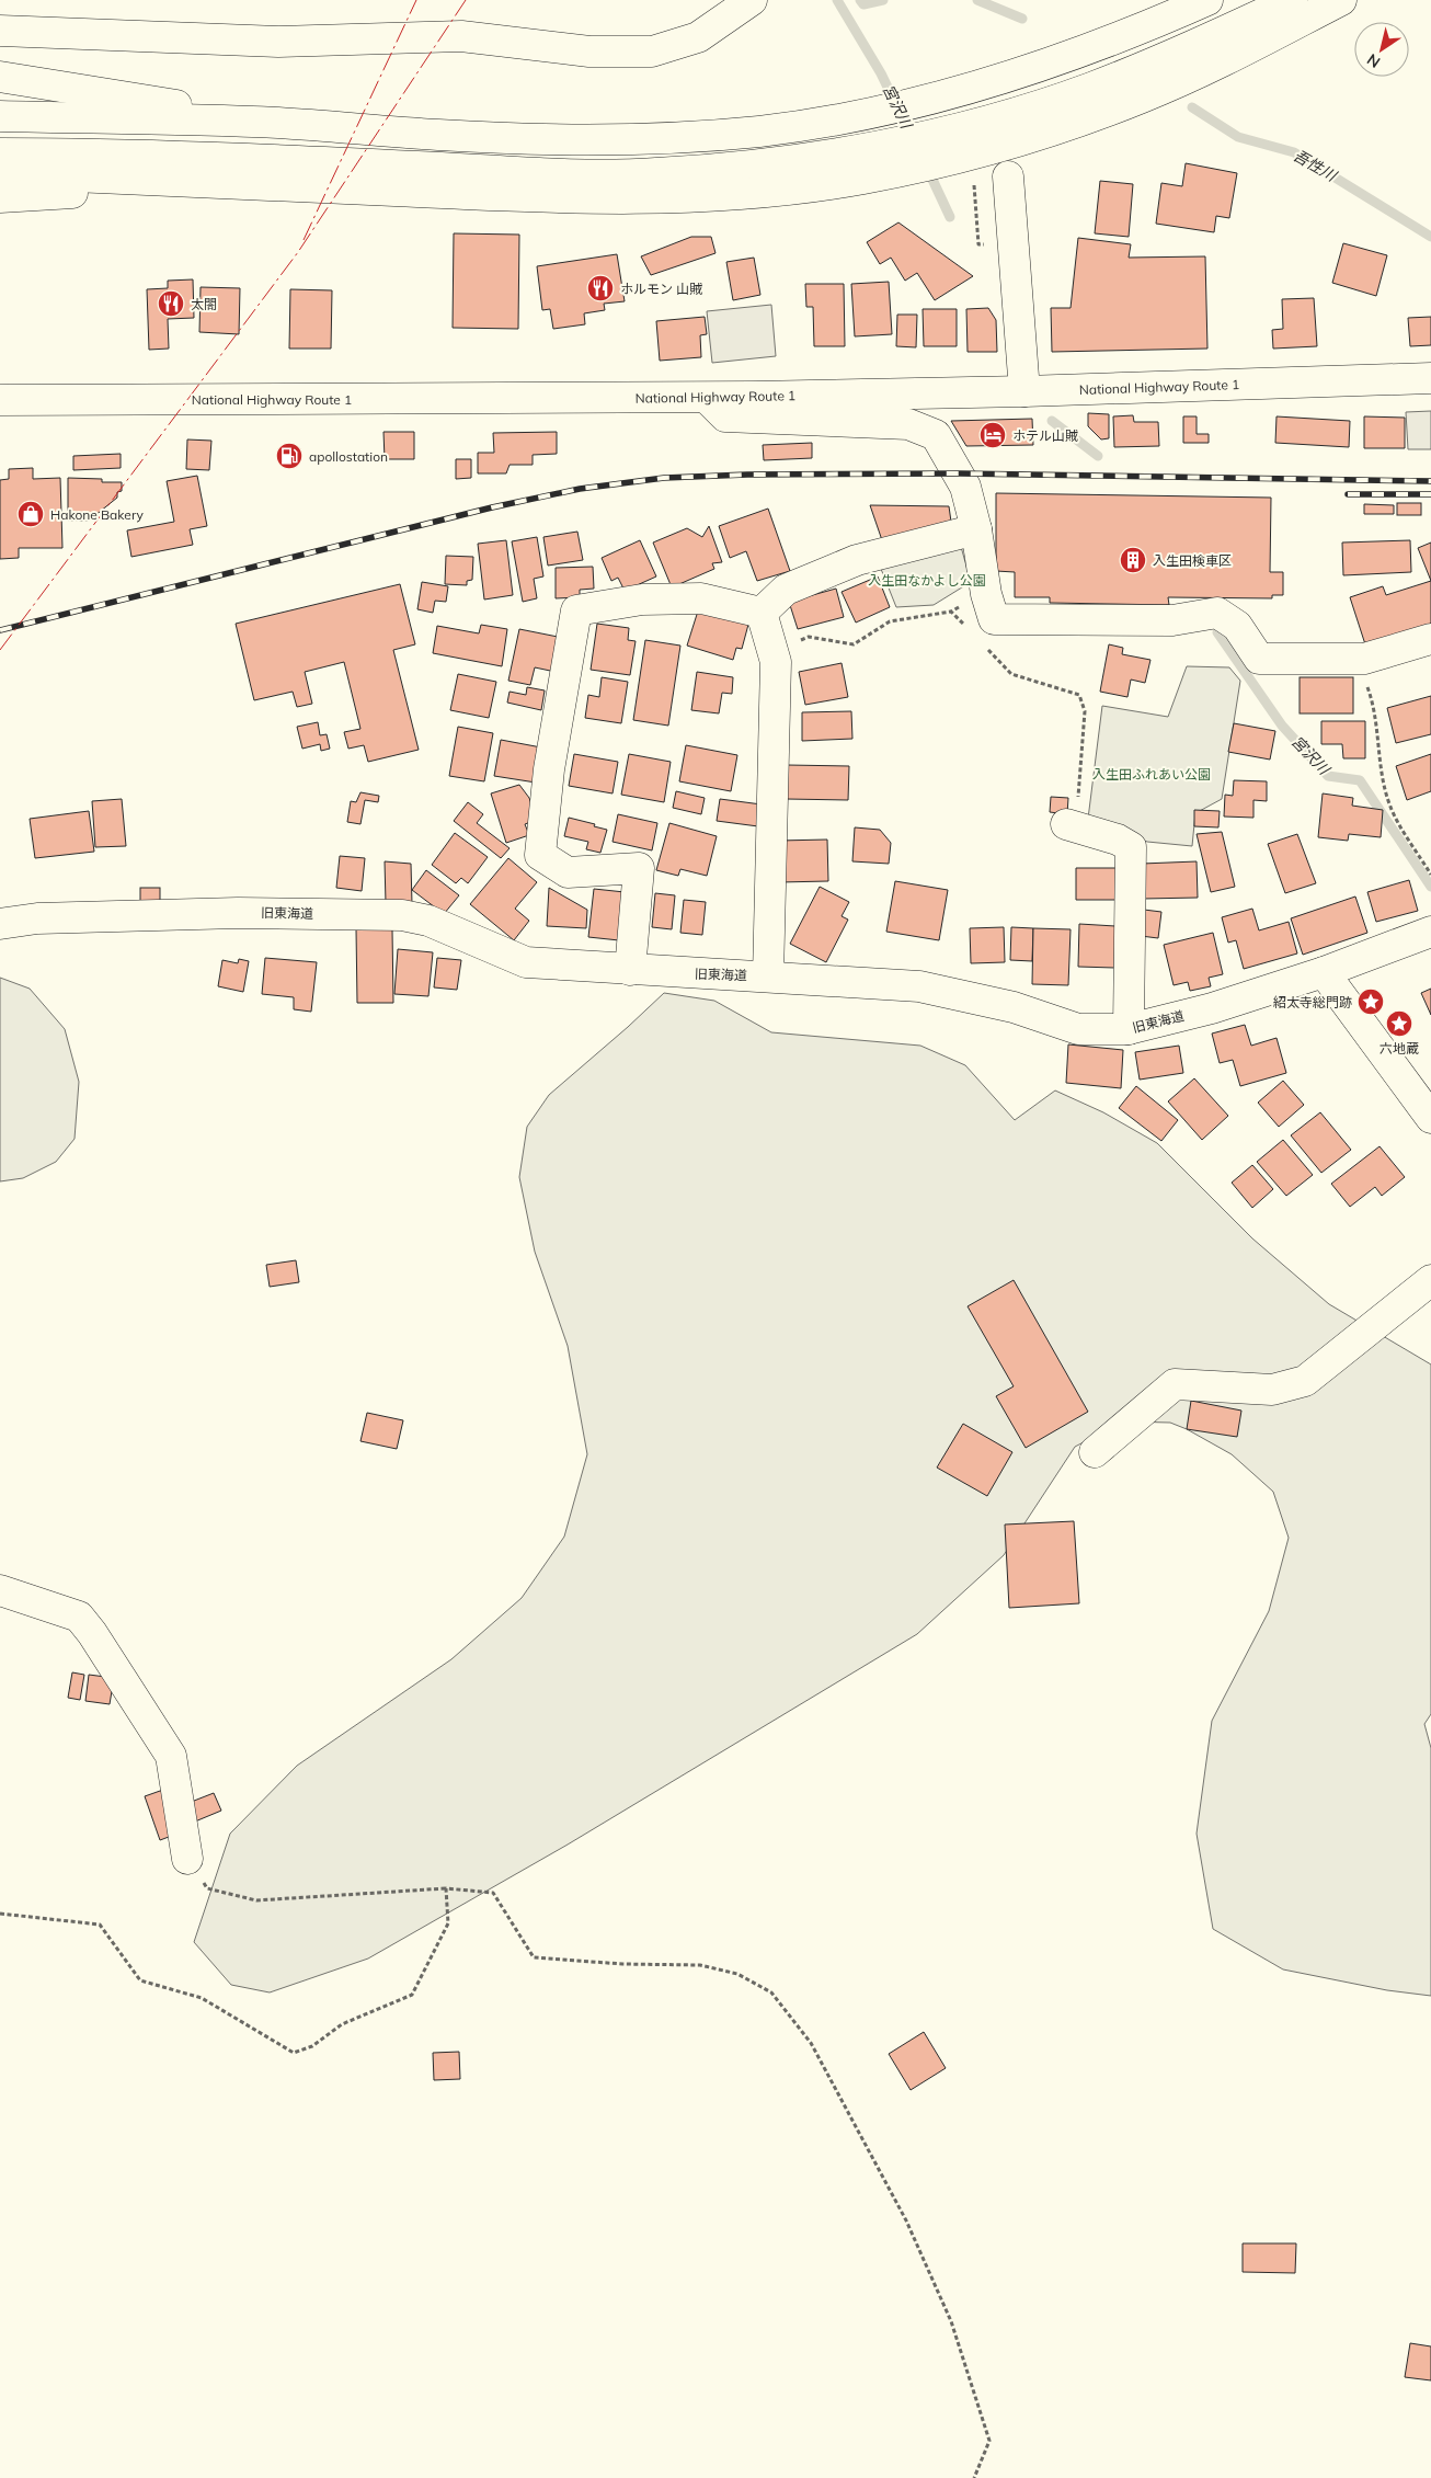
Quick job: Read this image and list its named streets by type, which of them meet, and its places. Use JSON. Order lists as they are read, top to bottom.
{
  "streets": {
    "main road": ["National Highway Route 1", "旧東海道"]
  },
  "water": ["宮沢川", "吾性川"],
  "parks": ["入生田なかよし公園", "入生田ふれあい公園"],
  "places": {
    "restaurant": ["ホルモン 山賊", "太閤"],
    "hotel": ["ホテル山賊"],
    "fuel station": ["apollostation"],
    "shop": ["Hakone Bakery"],
    "building": ["入生田検車区"],
    "place": ["紹太寺総門跡", "六地蔵"]
  },
  "north": "bottom left"
}
